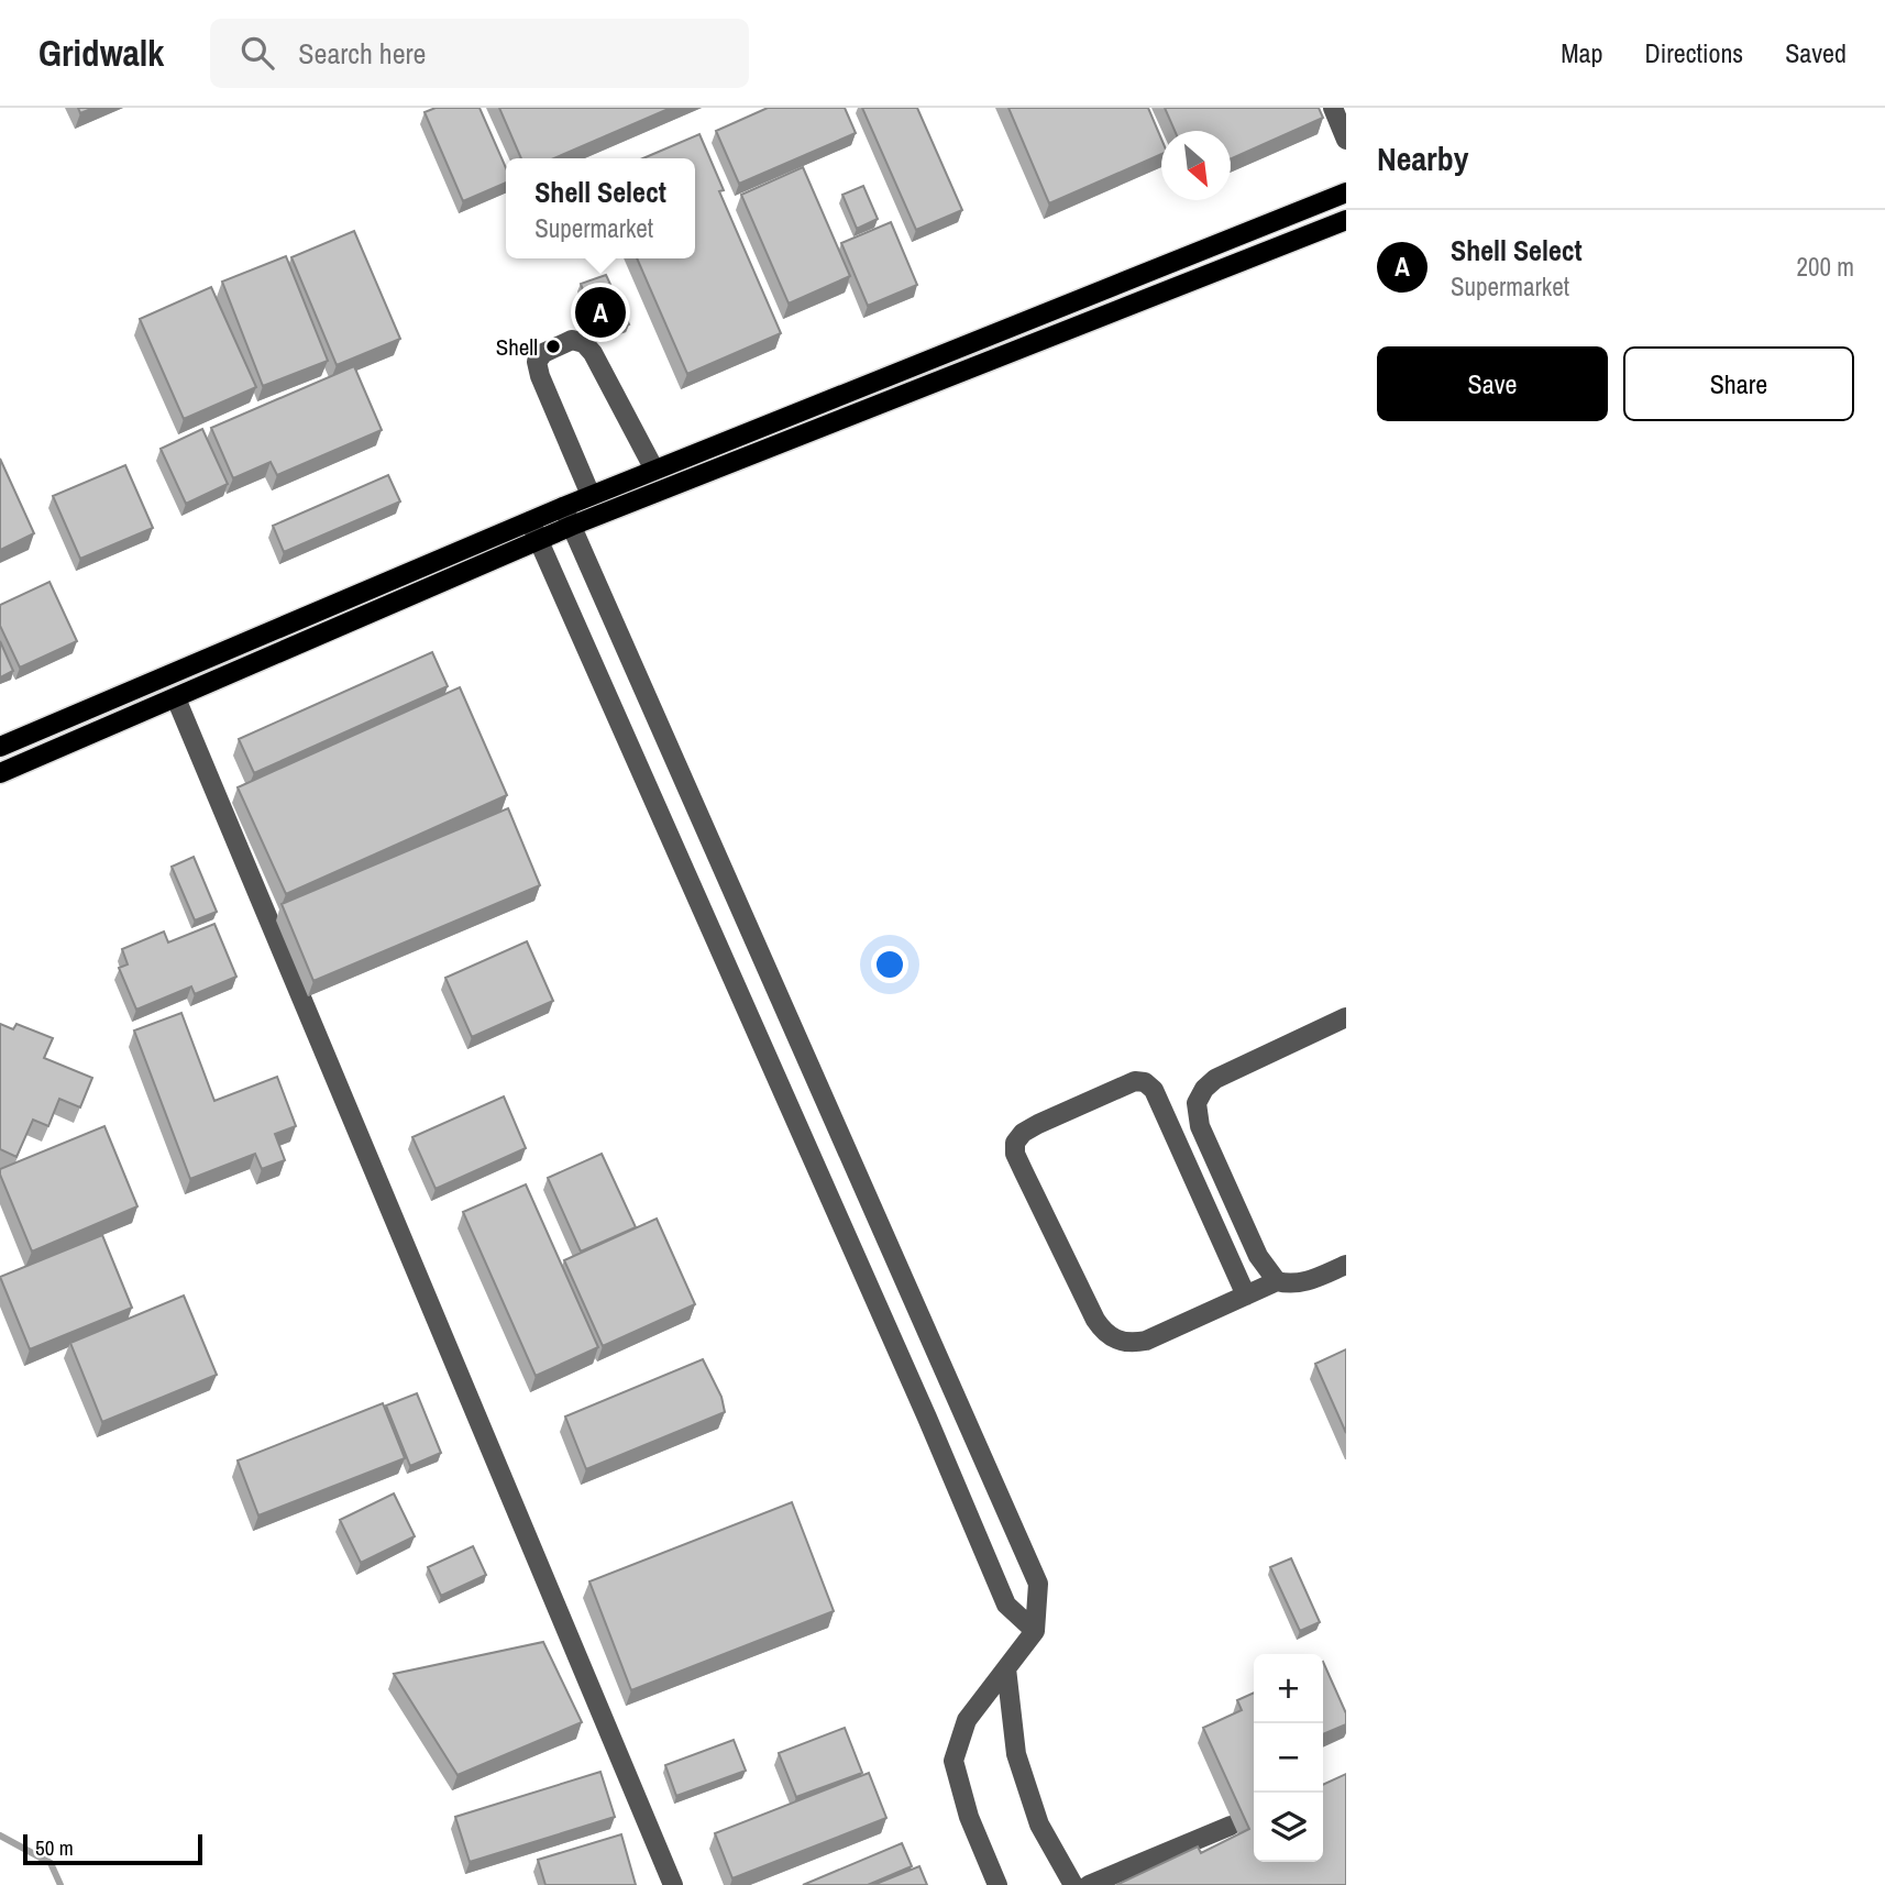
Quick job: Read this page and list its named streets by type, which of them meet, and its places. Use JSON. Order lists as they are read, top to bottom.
{
  "places": ["Shell"],
  "scale_bar": "50 m",
  "north": "bottom right",
  "page": {
    "header": "Gridwalk",
    "search": "Search here",
    "nav": ["Map", "Directions", "Saved"],
    "heading": "Nearby",
    "popup": ["Shell Select", "Supermarket"],
    "list": [
      {
        "mark": "A",
        "name": "Shell Select",
        "note": "Supermarket",
        "value": "200 m"
      }
    ],
    "pins": "A",
    "buttons": ["Save", "Share"],
    "map_buttons": ["+", "−"],
    "scale": "50 m"
  }
}
